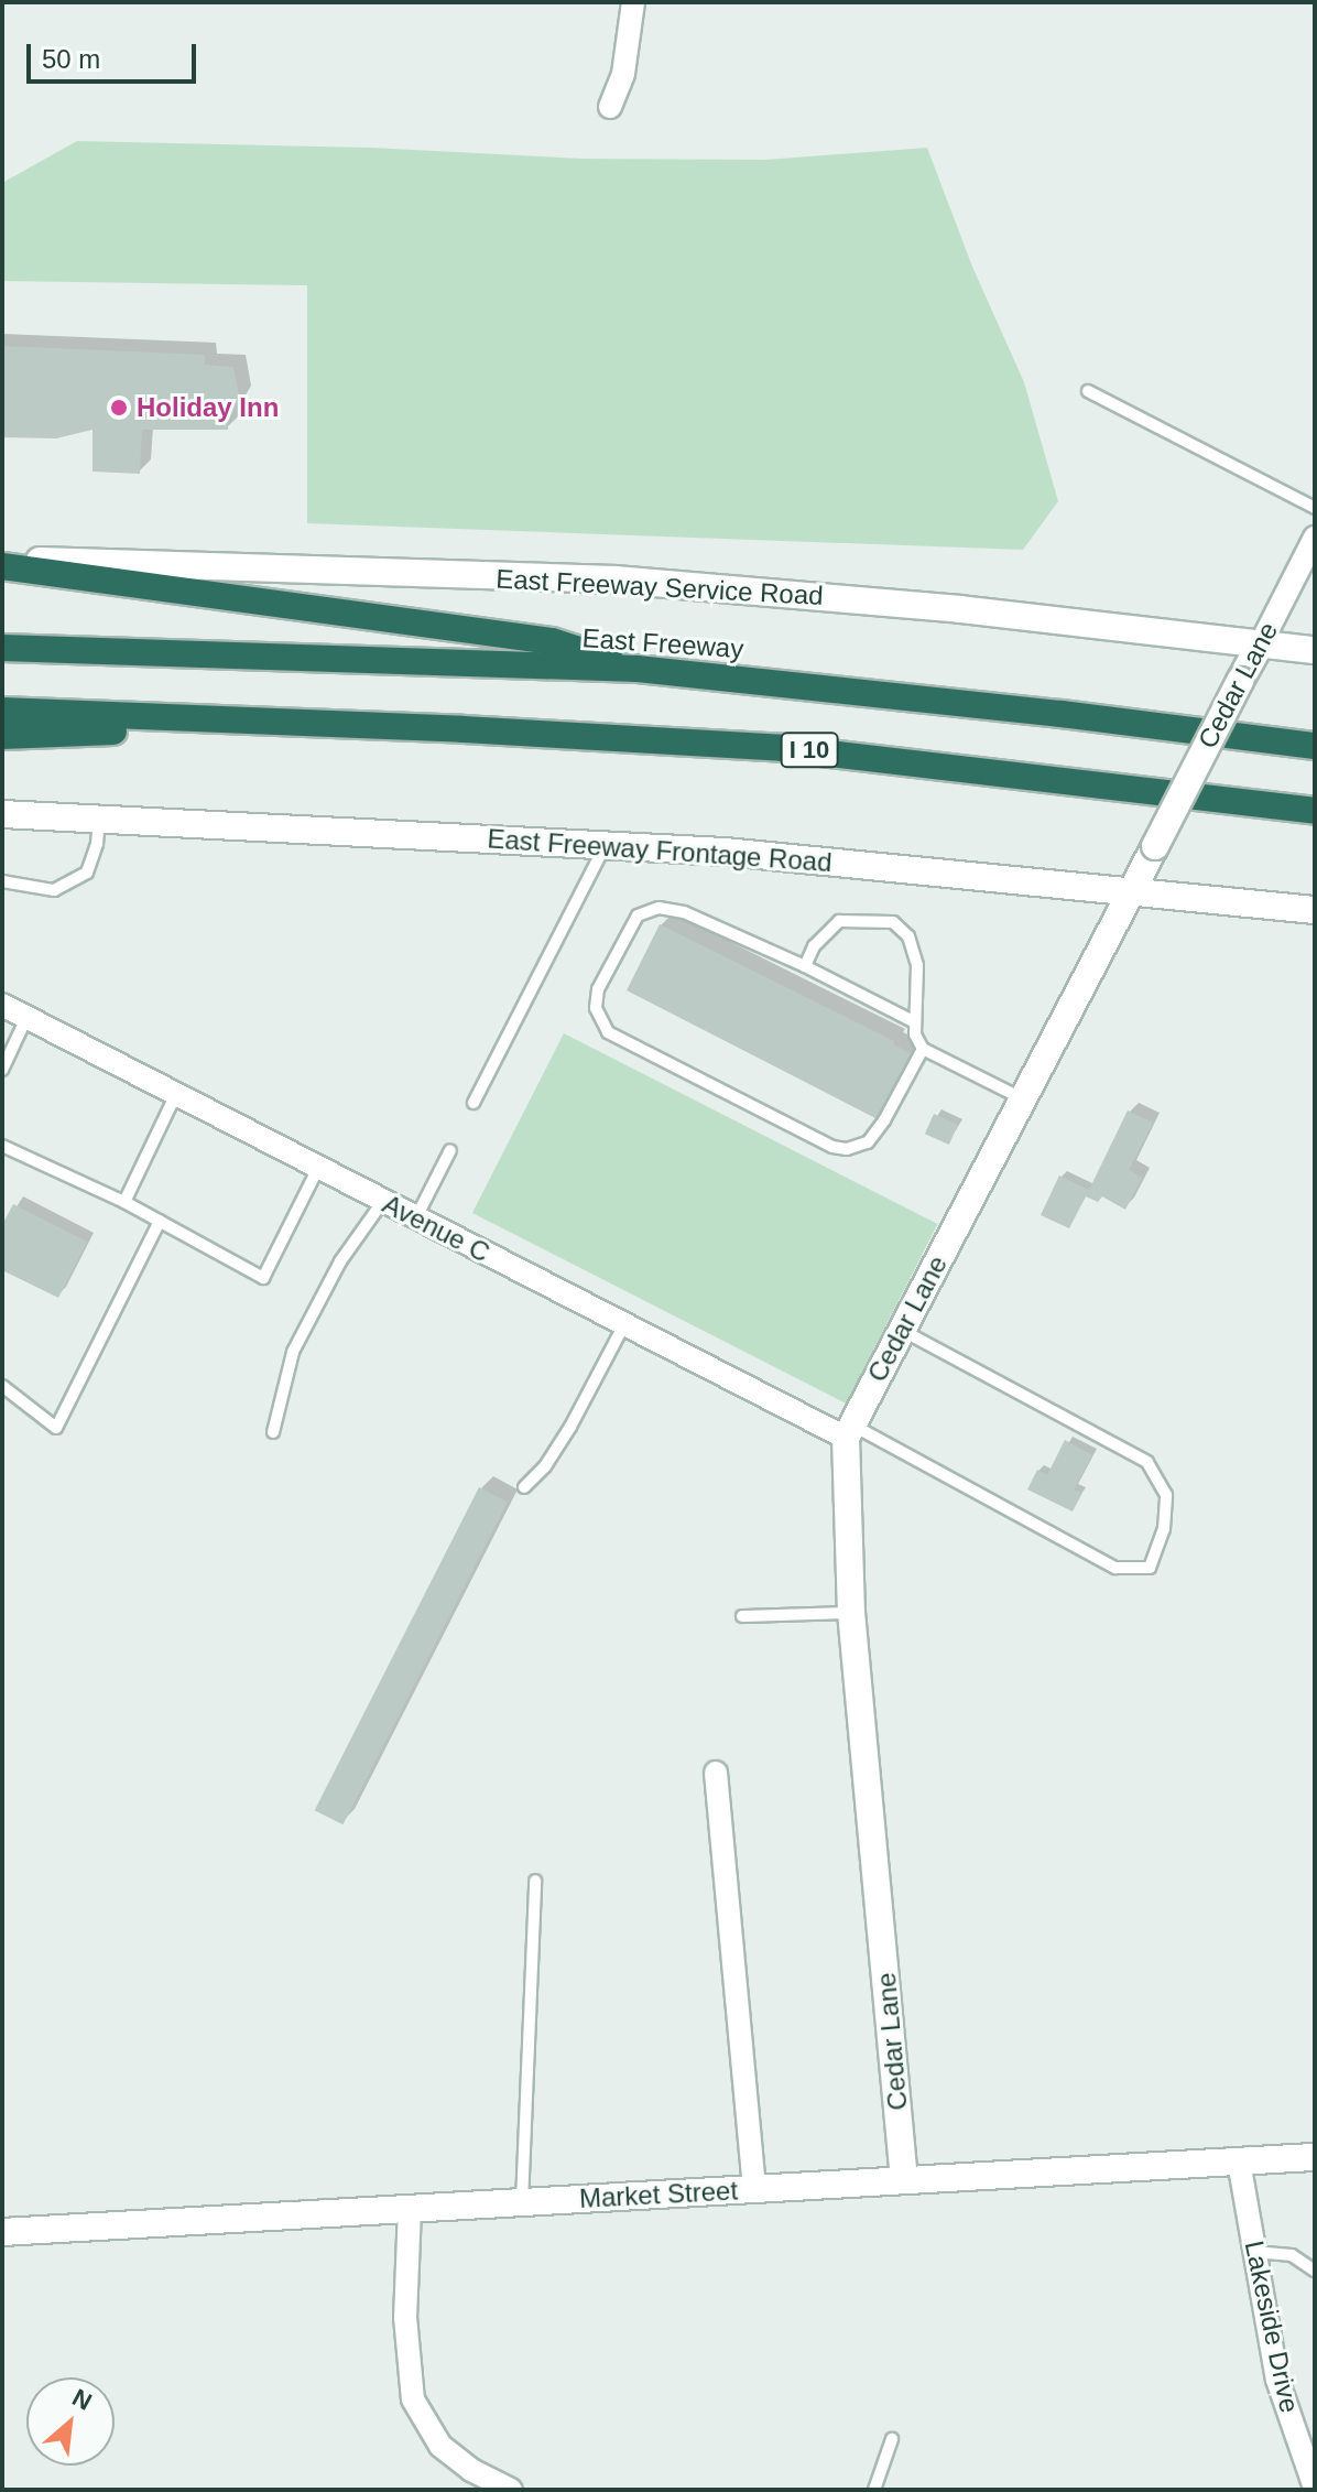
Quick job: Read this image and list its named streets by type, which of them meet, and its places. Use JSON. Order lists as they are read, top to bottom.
{
  "streets": {
    "highway": ["East Freeway", "I 10"],
    "street": [
      "East Freeway Service Road",
      "Cedar Lane",
      "East Freeway Frontage Road",
      "Avenue C",
      "Market Street",
      "Lakeside Drive"
    ]
  },
  "crossings": [
    ["East Freeway Service Road", "Cedar Lane"],
    ["Cedar Lane", "East Freeway Frontage Road"],
    ["Cedar Lane", "Avenue C"],
    ["Cedar Lane", "Market Street"],
    ["Market Street", "Lakeside Drive"]
  ],
  "places": ["Holiday Inn"],
  "scale_bar": "50 m",
  "north": "top right"
}
